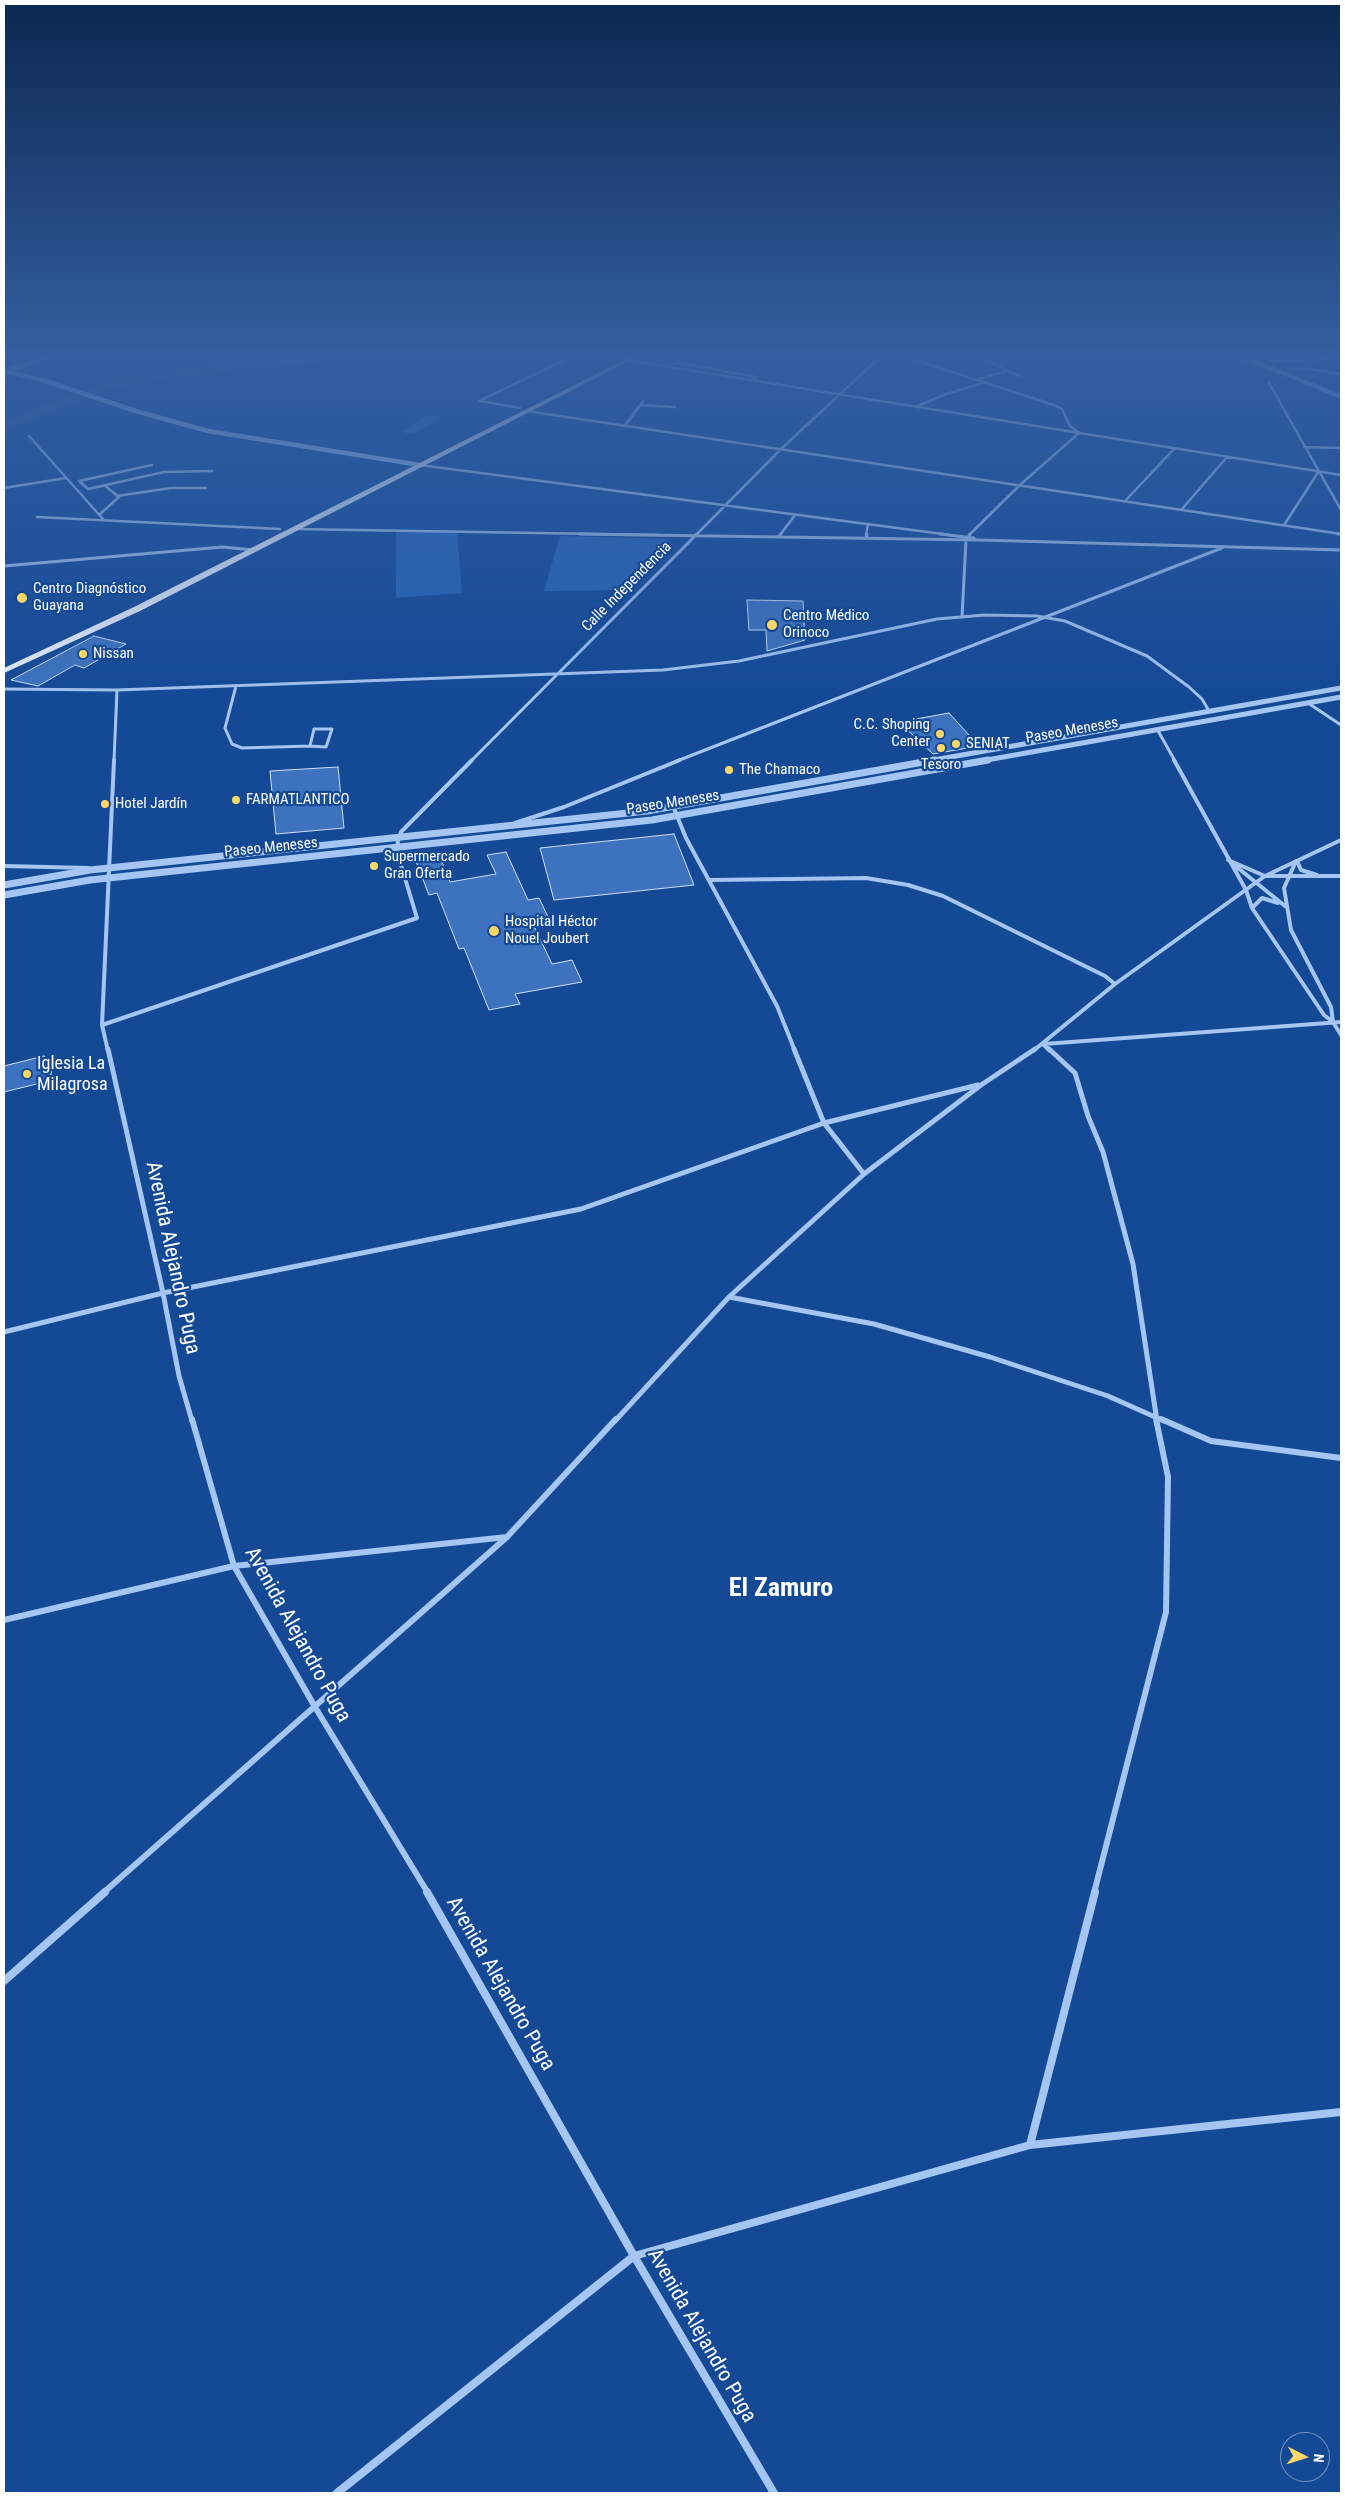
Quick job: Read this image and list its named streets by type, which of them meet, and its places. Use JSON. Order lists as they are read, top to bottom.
{
  "streets": {
    "street": ["Calle Independencia", "Paseo Meneses", "Avenida Alejandro Puga"]
  },
  "crossings": [
    ["Calle Independencia", "Paseo Meneses"],
    ["Paseo Meneses", "Avenida Alejandro Puga"]
  ],
  "districts": ["El Zamuro"],
  "places": [
    "Centro Diagnóstico Guayana",
    "Centro Médico Orinoco",
    "Nissan",
    "C.C. Shoping Center",
    "SENIAT",
    "Tesoro",
    "The Chamaco",
    "FARMATLANTICO",
    "Hotel Jardín",
    "Supermercado Gran Oferta",
    "Hospital Héctor Nouel Joubert",
    "Iglesia La Milagrosa"
  ],
  "north": "right"
}
